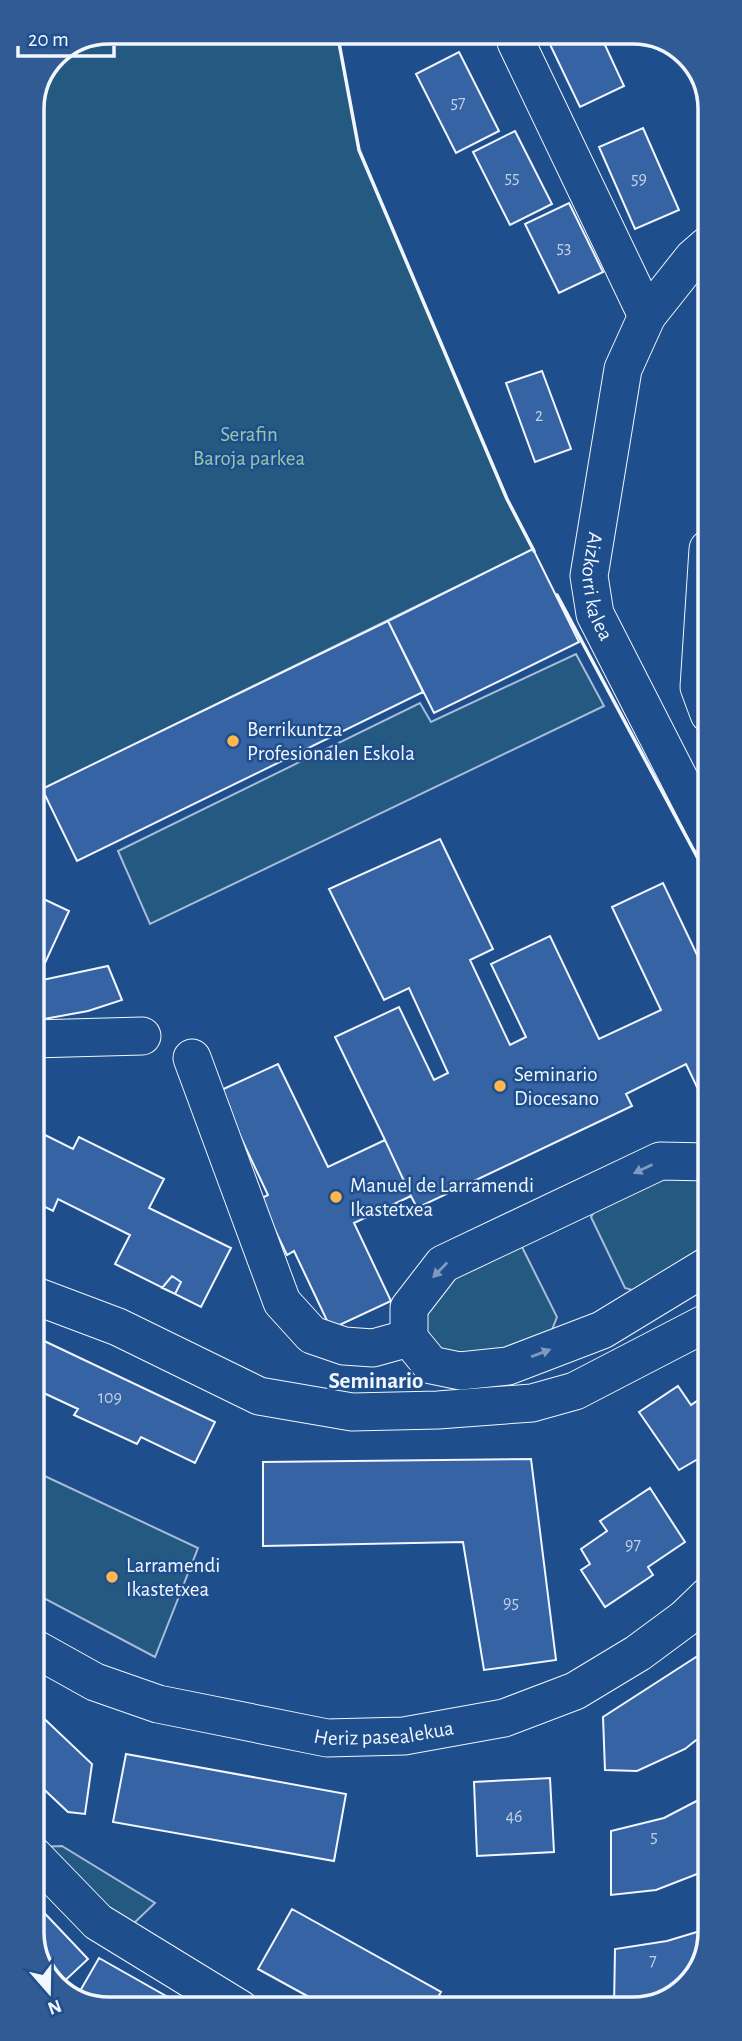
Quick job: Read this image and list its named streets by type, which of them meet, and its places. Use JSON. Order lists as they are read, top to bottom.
{
  "streets": {
    "street": ["Aizkorri kalea", "Heriz pasealekua"]
  },
  "districts": ["Seminario"],
  "parks": ["Serafin Baroja parkea"],
  "places": [
    "Berrikuntza Profesionalen Eskola",
    "Seminario Diocesano",
    "Manuel de Larramendi Ikastetxea",
    "Larramendi Ikastetxea"
  ],
  "house_numbers": [
    "57",
    "55",
    "59",
    "53",
    "2",
    "109",
    "97",
    "95",
    "46",
    "5",
    "7"
  ],
  "scale_bar": "20 m",
  "north": "bottom"
}
